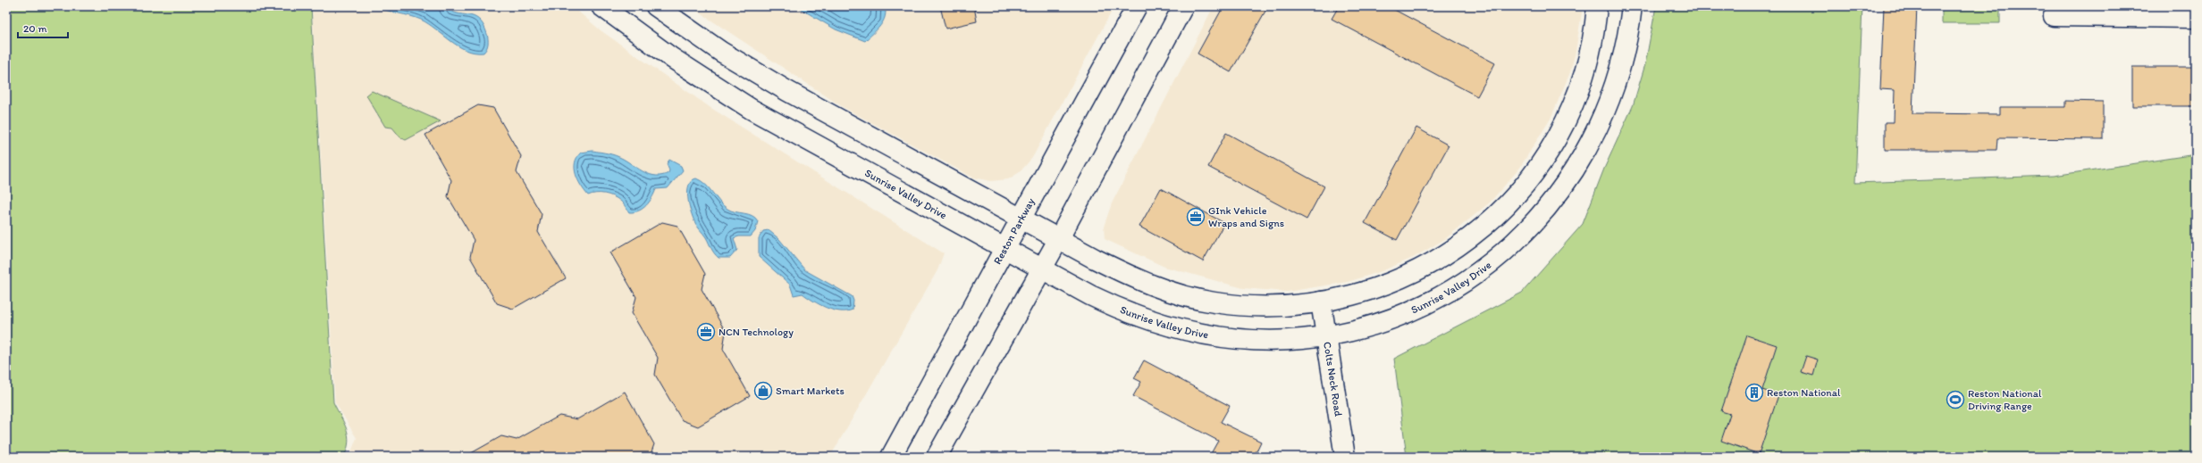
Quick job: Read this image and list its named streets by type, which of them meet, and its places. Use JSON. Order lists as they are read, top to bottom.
{
  "streets": {
    "main road": ["Sunrise Valley Drive", "Reston Parkway", "Colts Neck Road"]
  },
  "crossings": [
    ["Sunrise Valley Drive", "Reston Parkway"],
    ["Sunrise Valley Drive", "Colts Neck Road"]
  ],
  "places": {
    "office": ["GInk Vehicle Wraps and Signs", "NCN Technology"],
    "shop": ["Smart Markets"],
    "building": ["Reston National"],
    "sports": ["Reston National Driving Range"]
  },
  "scale_bar": "20 m"
}
